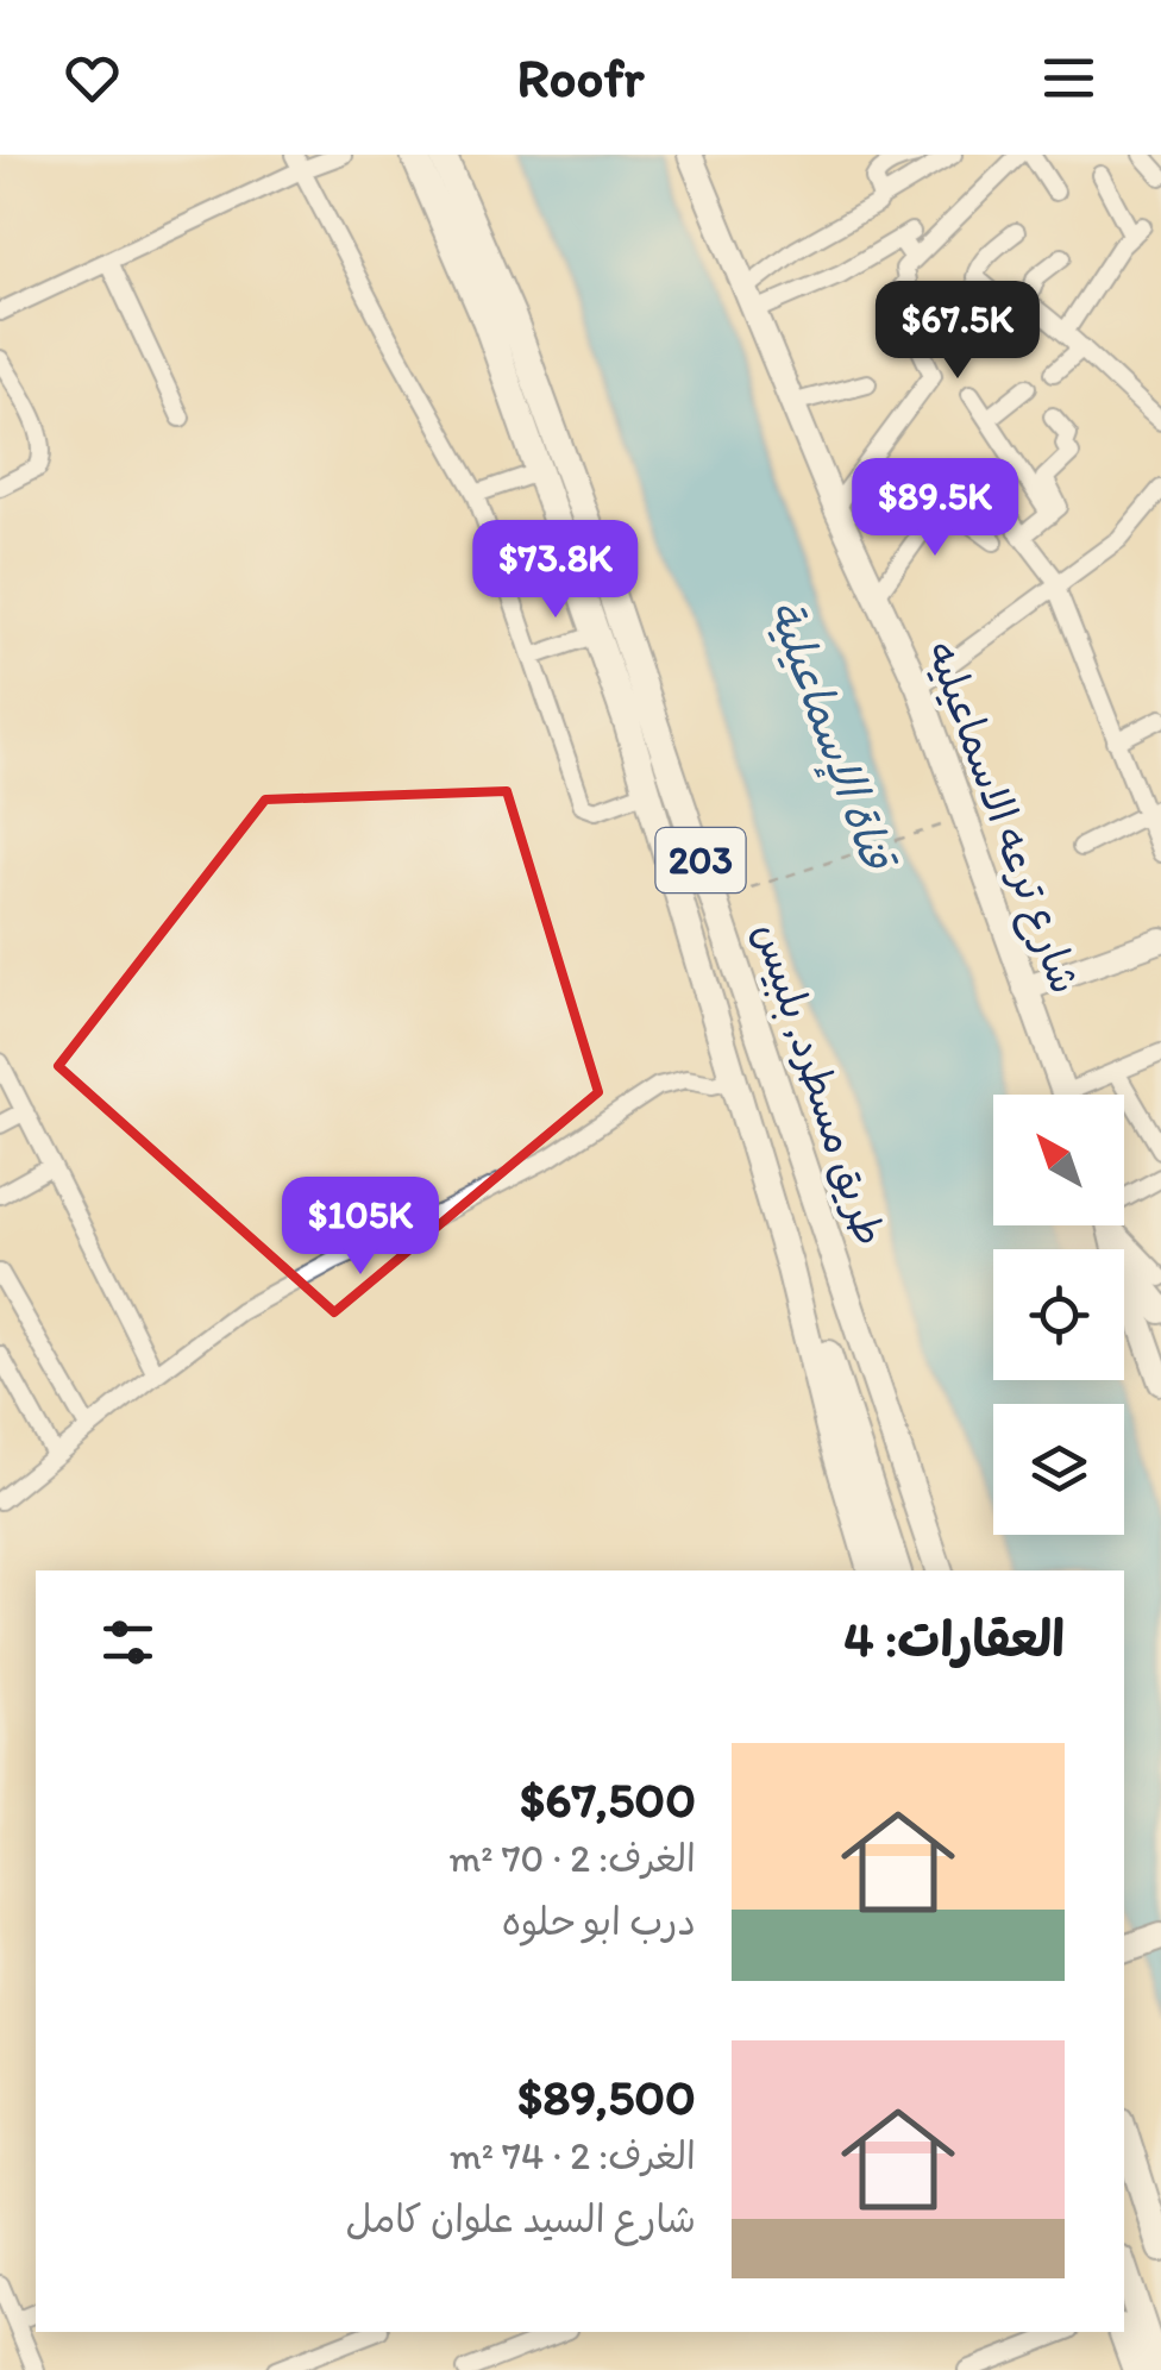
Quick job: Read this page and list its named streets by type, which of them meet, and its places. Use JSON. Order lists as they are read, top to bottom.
{
  "streets": {
    "main road": ["شارع ترعه الاسماعيليه", "203", "طريق مسطرد, بلبيس"]
  },
  "water": ["قناة الإسماعيلية"],
  "north": "top left",
  "page": {
    "header": "Roofr",
    "price": [
      "$67.5K",
      "$89.5K",
      "$73.8K",
      "$105K"
    ],
    "heading": "العقارات: 4",
    "list": [
      {
        "name": "$67,500",
        "note": "الغرف: 2 · 70 m² · درب ابو حلوه"
      },
      {
        "name": "$89,500",
        "note": "الغرف: 2 · 74 m² · شارع السيد علوان كامل"
      }
    ]
  }
}
